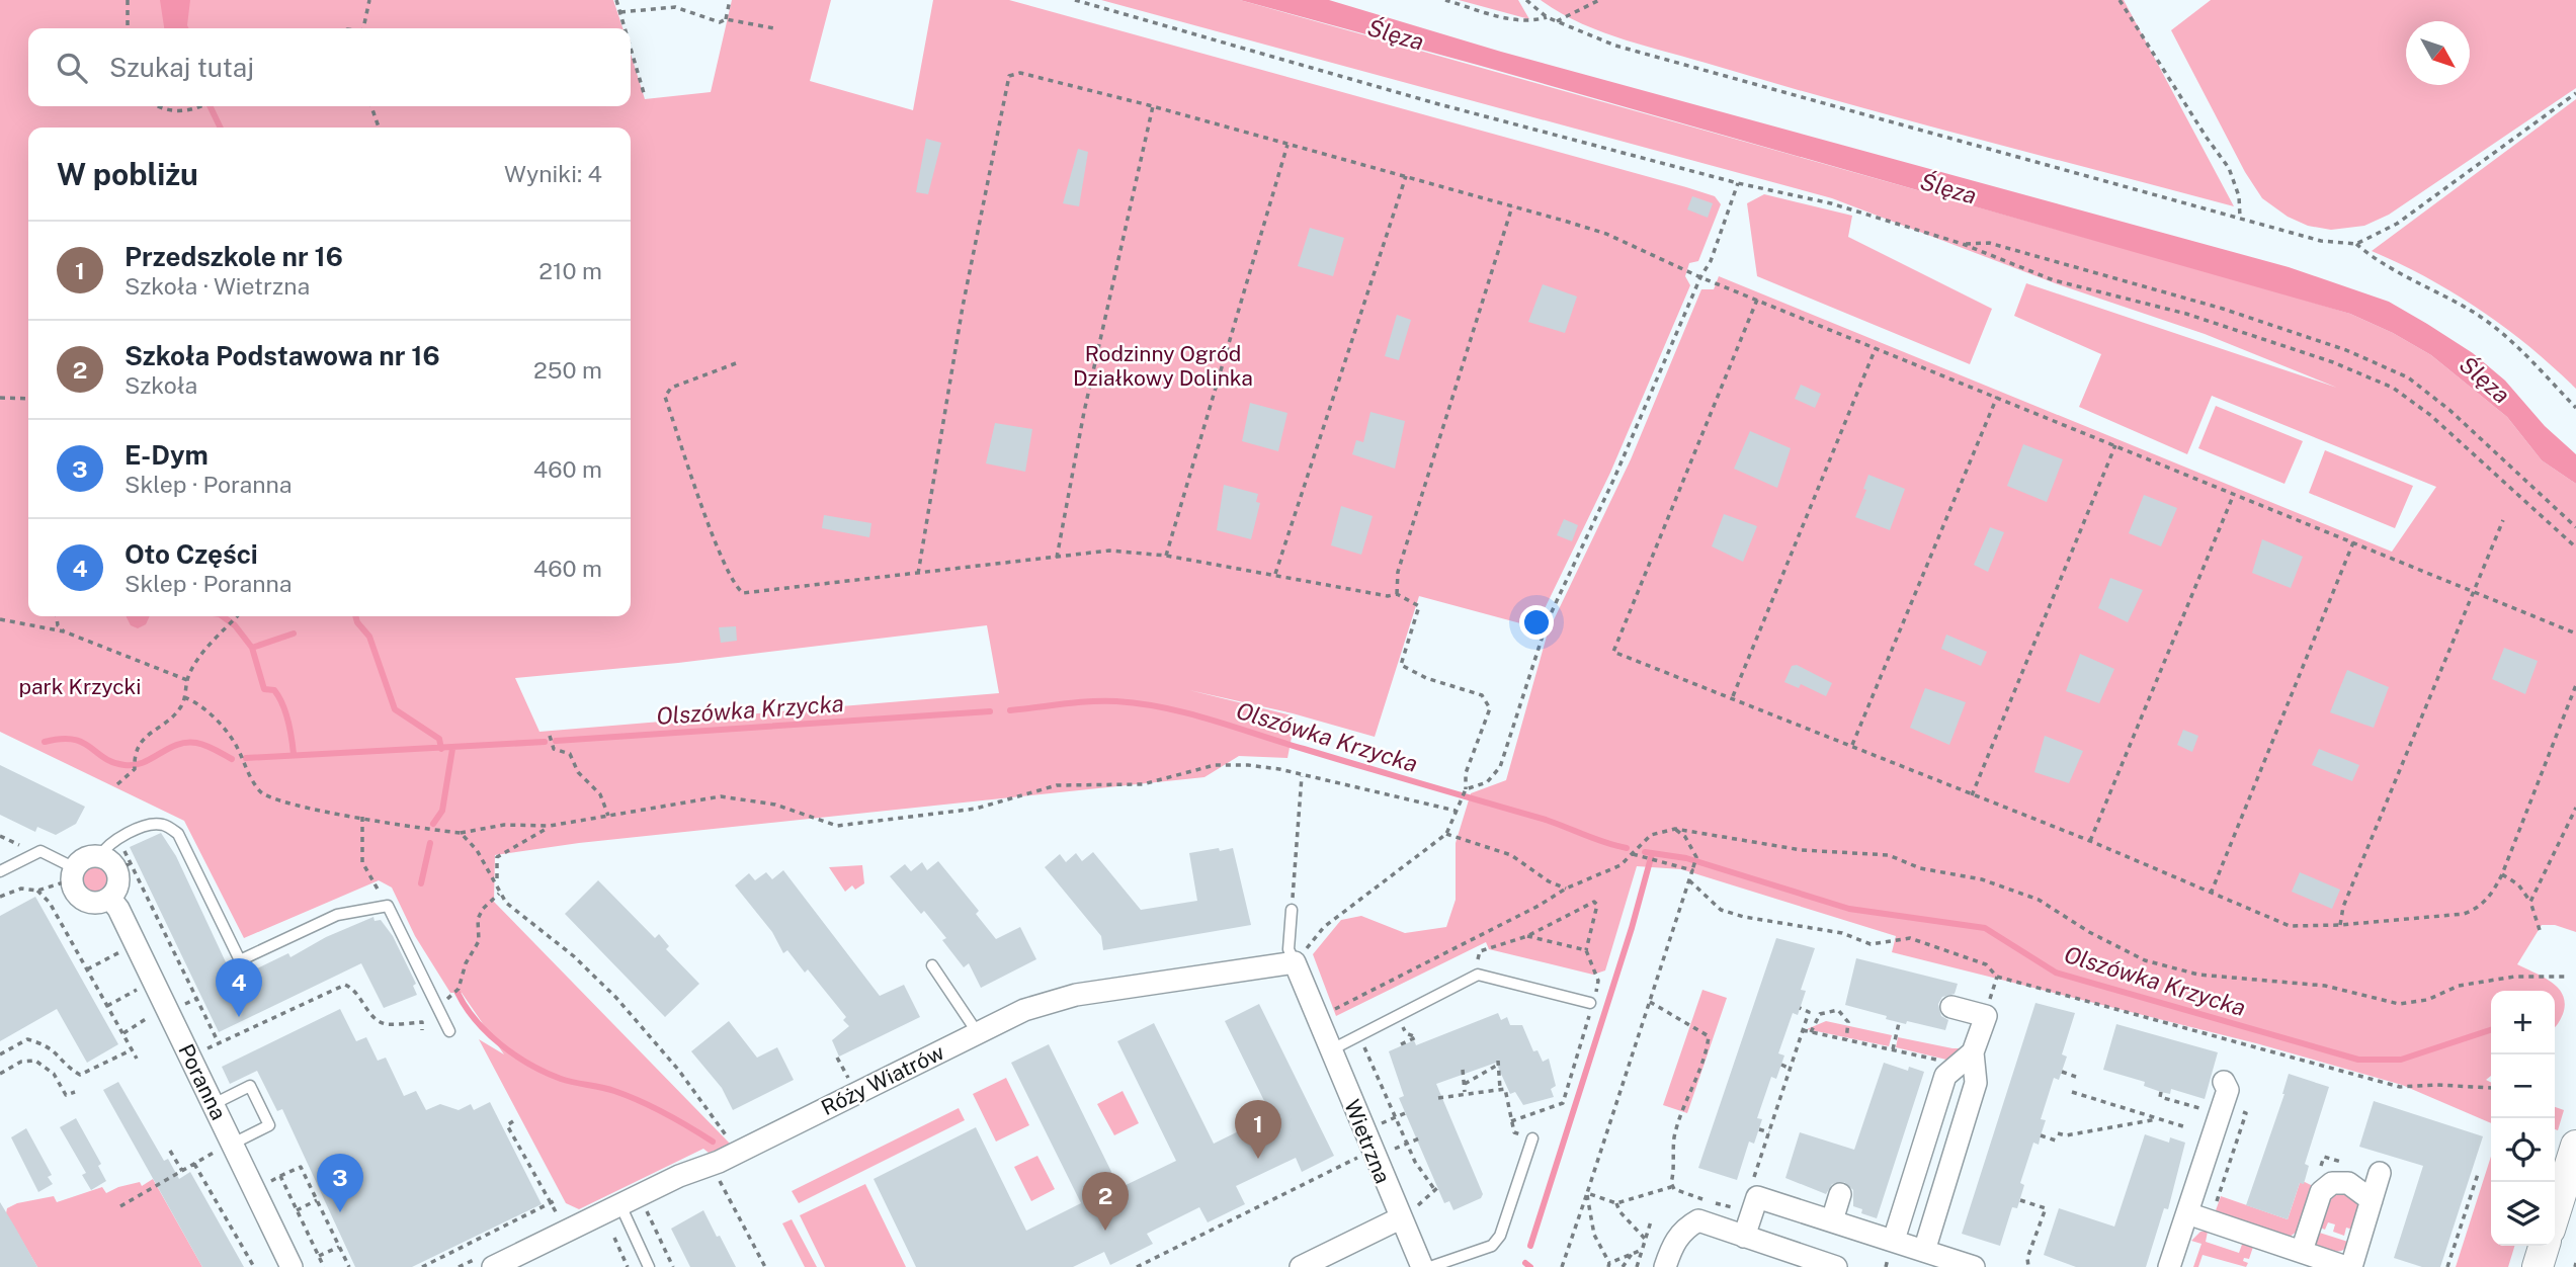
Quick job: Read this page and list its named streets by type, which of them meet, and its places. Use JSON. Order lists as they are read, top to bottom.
{
  "streets": {
    "street": ["Róży Wiatrów", "Poranna", "Wietrzna"]
  },
  "crossings": [
    ["Róży Wiatrów", "Wietrzna"]
  ],
  "water": ["Ślęza", "Olszówka Krzycka"],
  "parks": ["Rodzinny Ogród Działkowy Dolinka", "park Krzycki"],
  "north": "bottom right",
  "page": {
    "search": "Szukaj tutaj",
    "heading": ["W pobliżu", "Wyniki: 4"],
    "list": [
      {
        "mark": "1",
        "name": "Przedszkole nr 16",
        "note": "Szkoła · Wietrzna",
        "value": "210 m"
      },
      {
        "mark": "2",
        "name": "Szkoła Podstawowa nr 16",
        "note": "Szkoła",
        "value": "250 m"
      },
      {
        "mark": "3",
        "name": "E-Dym",
        "note": "Sklep · Poranna",
        "value": "460 m"
      },
      {
        "mark": "4",
        "name": "Oto Części",
        "note": "Sklep · Poranna",
        "value": "460 m"
      }
    ],
    "pins": [
      "4",
      "1",
      "3",
      "2"
    ],
    "map_buttons": ["+", "−"]
  }
}
